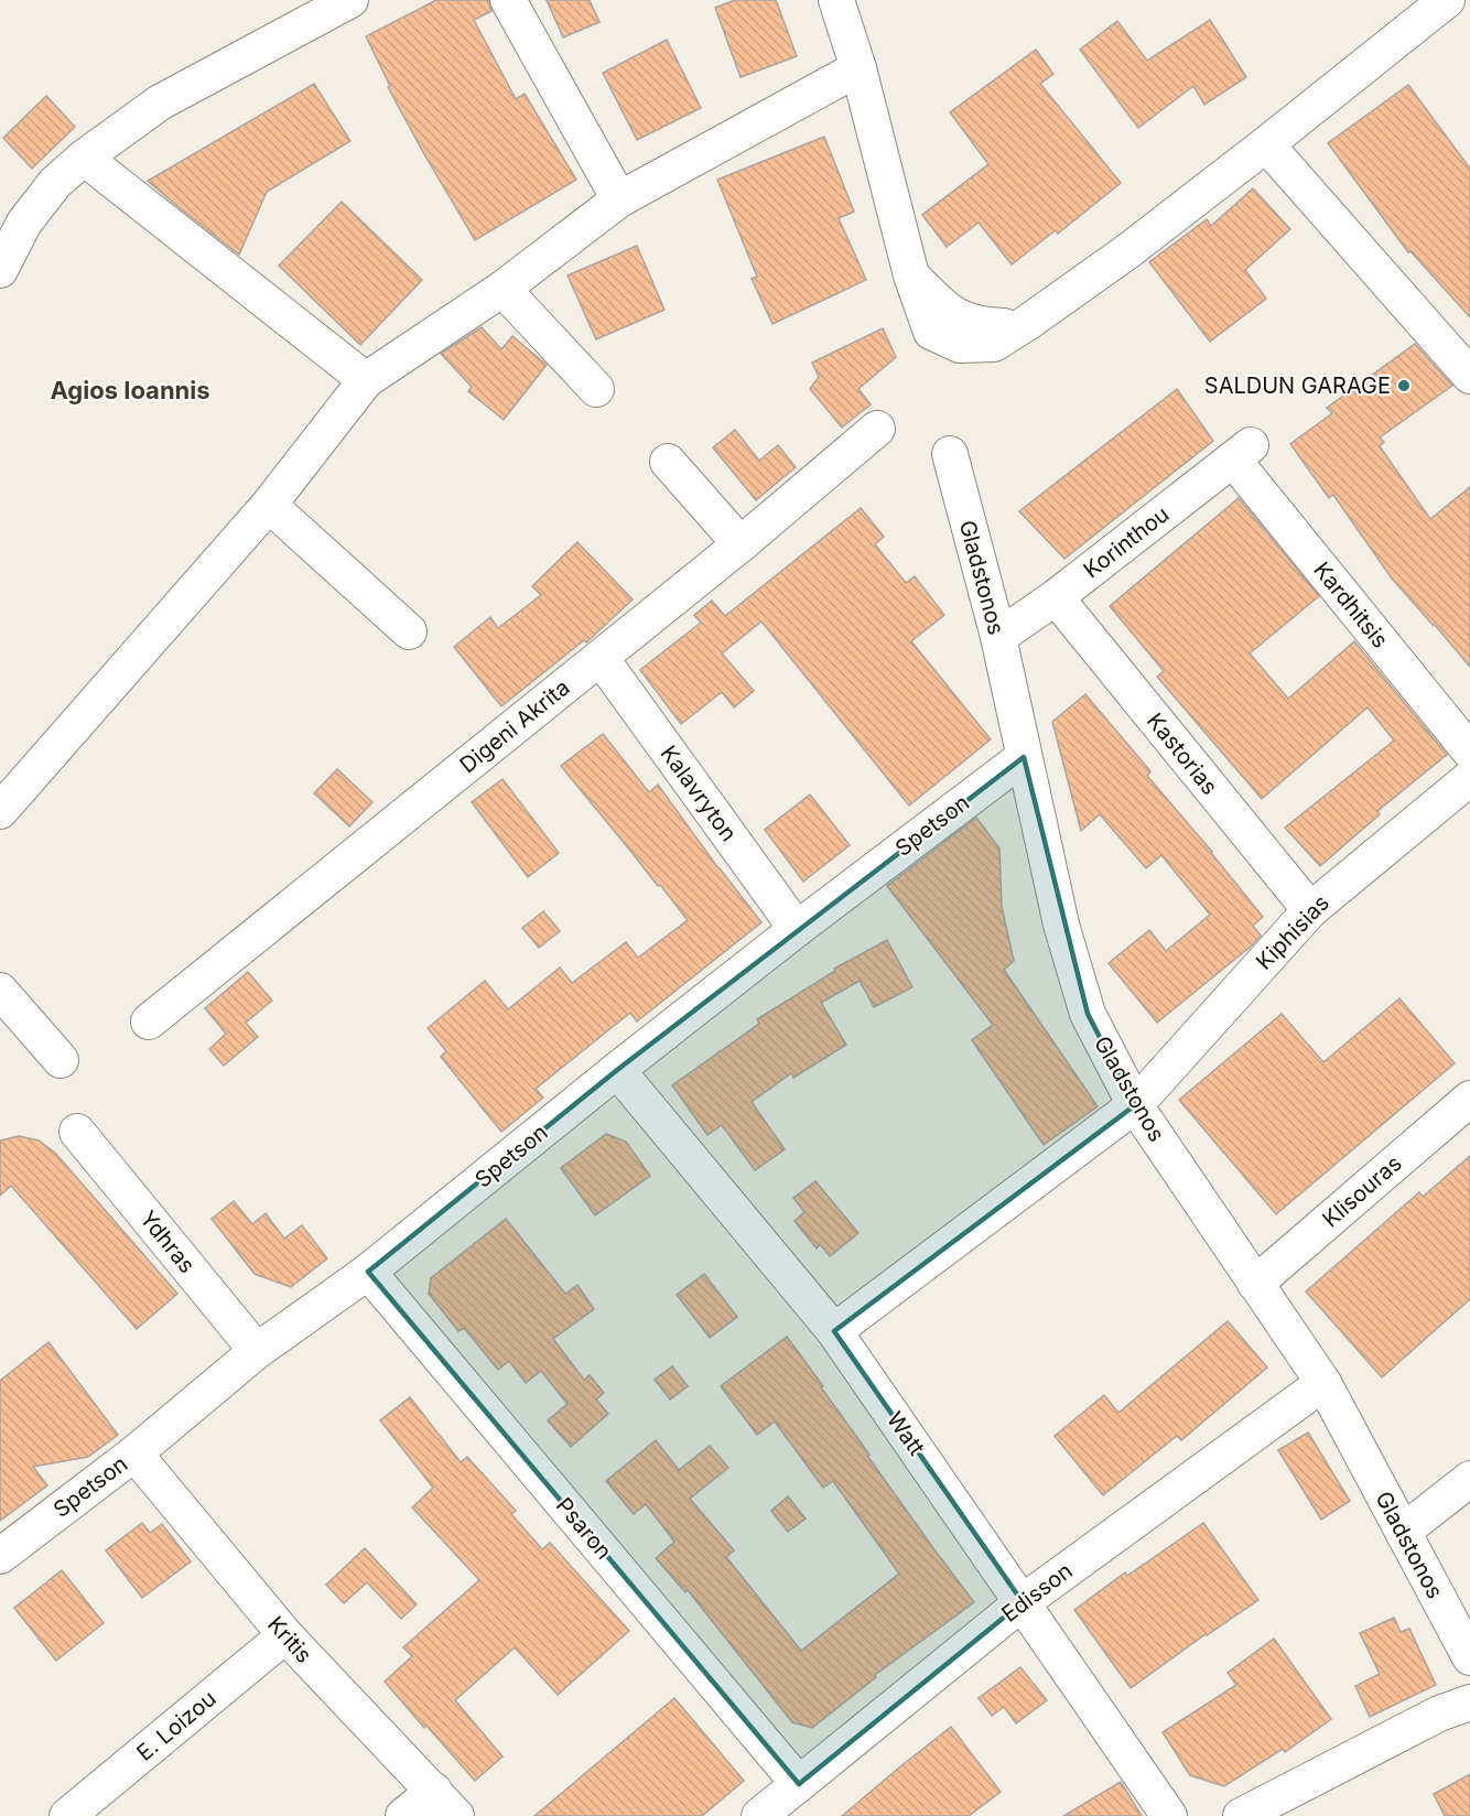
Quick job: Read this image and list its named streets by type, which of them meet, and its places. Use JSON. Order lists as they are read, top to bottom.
{
  "streets": {
    "street": [
      "Korinthou",
      "Gladstonos",
      "Kardhitsis",
      "Digeni Akrita",
      "Kastorias",
      "Kalavryton",
      "Spetson",
      "Kiphisias",
      "Klisouras",
      "Ydhras",
      "Watt",
      "Psaron",
      "Edisson",
      "Kritis",
      "E. Loizou"
    ]
  },
  "crossings": [
    ["Korinthou", "Gladstonos"],
    ["Korinthou", "Kardhitsis"],
    ["Korinthou", "Kastorias"],
    ["Gladstonos", "Spetson"],
    ["Gladstonos", "Kiphisias"],
    ["Gladstonos", "Klisouras"],
    ["Gladstonos", "Edisson"],
    ["Digeni Akrita", "Kalavryton"],
    ["Kastorias", "Kiphisias"],
    ["Kalavryton", "Spetson"],
    ["Spetson", "Ydhras"],
    ["Spetson", "Watt"],
    ["Spetson", "Psaron"],
    ["Spetson", "Kritis"],
    ["Kiphisias", "Watt"],
    ["Watt", "Edisson"],
    ["Psaron", "Edisson"],
    ["Kritis", "E. Loizou"]
  ],
  "districts": ["Agios Ioannis"],
  "places": ["SALDUN GARAGE"]
}
